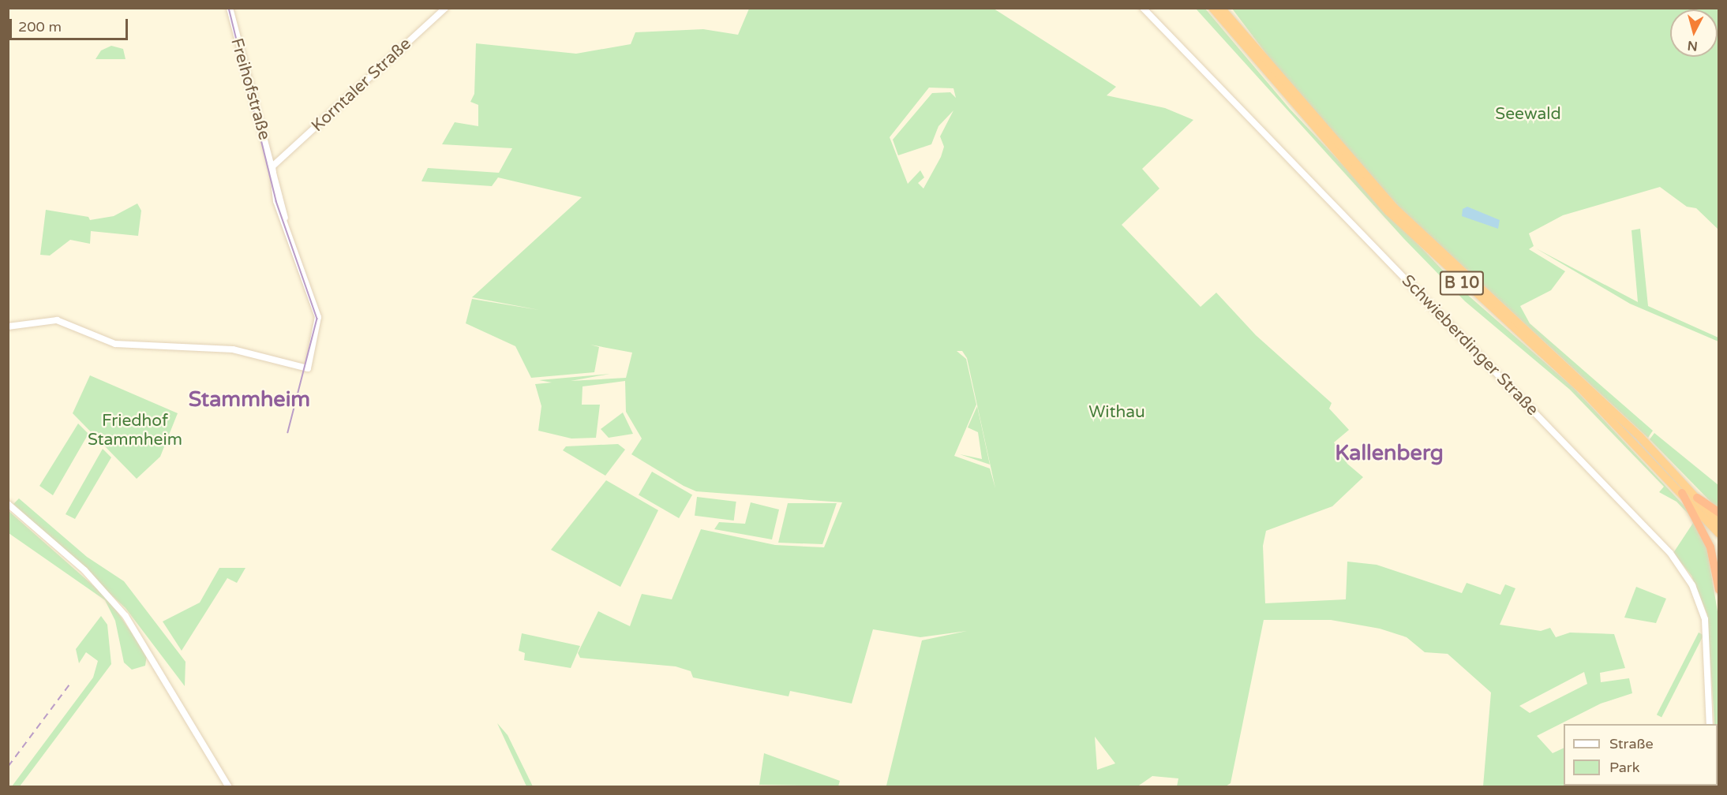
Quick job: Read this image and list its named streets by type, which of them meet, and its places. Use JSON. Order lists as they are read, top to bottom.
{
  "streets": {
    "highway": ["B 10"],
    "street": ["Korntaler Straße", "Freihofstraße", "Schwieberdinger Straße"]
  },
  "crossings": [
    ["Korntaler Straße", "Freihofstraße"]
  ],
  "districts": ["Stammheim", "Kallenberg"],
  "parks": ["Seewald", "Withau", "Friedhof Stammheim"],
  "legend": ["Straße", "Park"],
  "scale_bar": "200 m",
  "north": "bottom"
}
